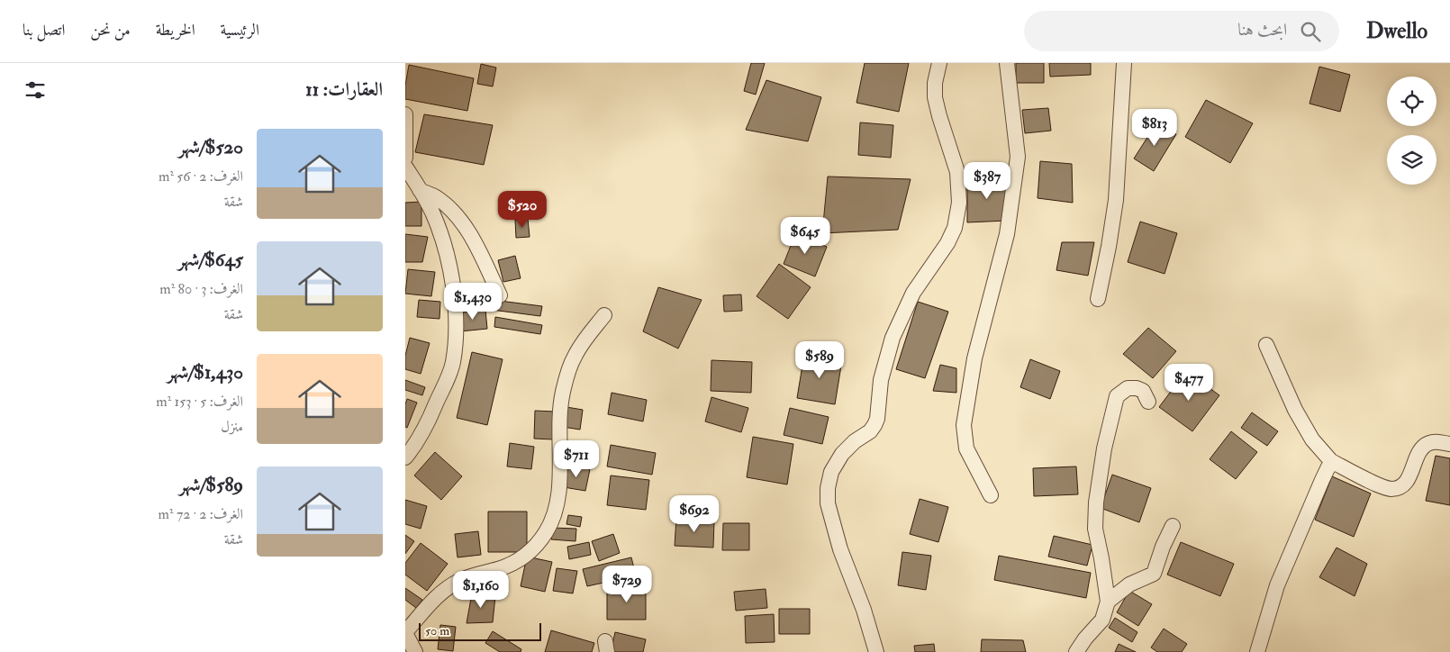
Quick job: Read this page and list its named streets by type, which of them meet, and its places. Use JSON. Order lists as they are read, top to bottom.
{
  "scale_bar": "50 m",
  "page": {
    "header": "Dwello",
    "search": "ابحث هنا",
    "nav": [
      "الرئيسية",
      "الخريطة",
      "من نحن",
      "اتصل بنا"
    ],
    "heading": "العقارات: 11",
    "price": [
      "$813",
      "$387",
      "$520",
      "$645",
      "$1,430",
      "$589",
      "$477",
      "$711",
      "$692",
      "$729",
      "$1,160"
    ],
    "list": [
      {
        "name": "$520/شهر",
        "note": "الغرف: 2 · 56 m² · شقة"
      },
      {
        "name": "$645/شهر",
        "note": "الغرف: 3 · 80 m² · شقة"
      },
      {
        "name": "$1,430/شهر",
        "note": "الغرف: 5 · 153 m² · منزل"
      },
      {
        "name": "$589/شهر",
        "note": "الغرف: 2 · 72 m² · شقة"
      }
    ],
    "scale": "50 m"
  }
}
